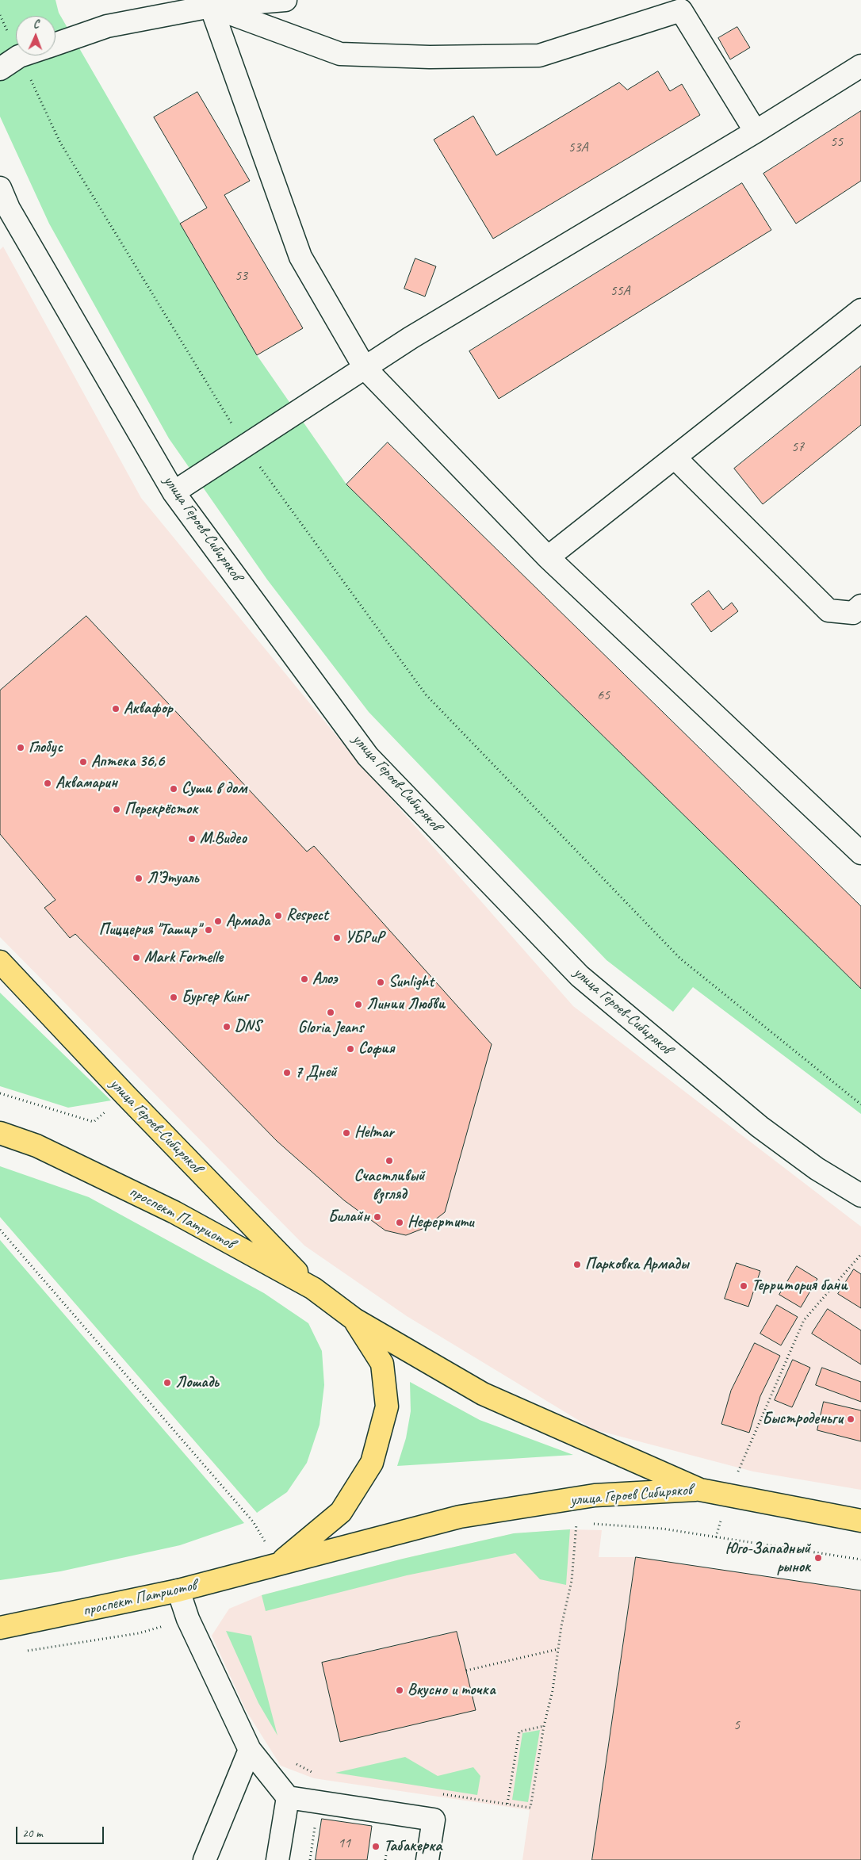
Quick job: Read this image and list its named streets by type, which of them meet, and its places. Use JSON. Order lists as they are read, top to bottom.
{
  "streets": {
    "highway": ["улица Героев-Сибиряков", "проспект Патриотов", "улица Героев Сибиряков"]
  },
  "crossings": [
    ["улица Героев-Сибиряков", "проспект Патриотов"],
    ["проспект Патриотов", "улица Героев Сибиряков"]
  ],
  "places": [
    "Аквафор",
    "Глобус",
    "Аптека 36,6",
    "Аквамарин",
    "Суши в дом",
    "Перекрёсток",
    "М.Видео",
    "Л’Этуаль",
    "Respect",
    "Армада",
    "Пиццерия \"Ташир\"",
    "УБРиР",
    "Mark Formelle",
    "Алоэ",
    "Sunlight",
    "Бургер Кинг",
    "Линии Любви",
    "Gloria Jeans",
    "DNS",
    "София",
    "7 Дней",
    "Helmar",
    "Счастливый взгляд",
    "Билайн",
    "Нефертити",
    "Парковка Армады",
    "Территория бани",
    "Лошадь",
    "Быстроденьги",
    "Юго-Западный рынок",
    "Вкусно и точка",
    "Табакерка"
  ],
  "house_numbers": [
    "55",
    "53А",
    "53",
    "55А",
    "57",
    "65",
    "5",
    "11"
  ],
  "scale_bar": "20 m",
  "north": "top"
}
